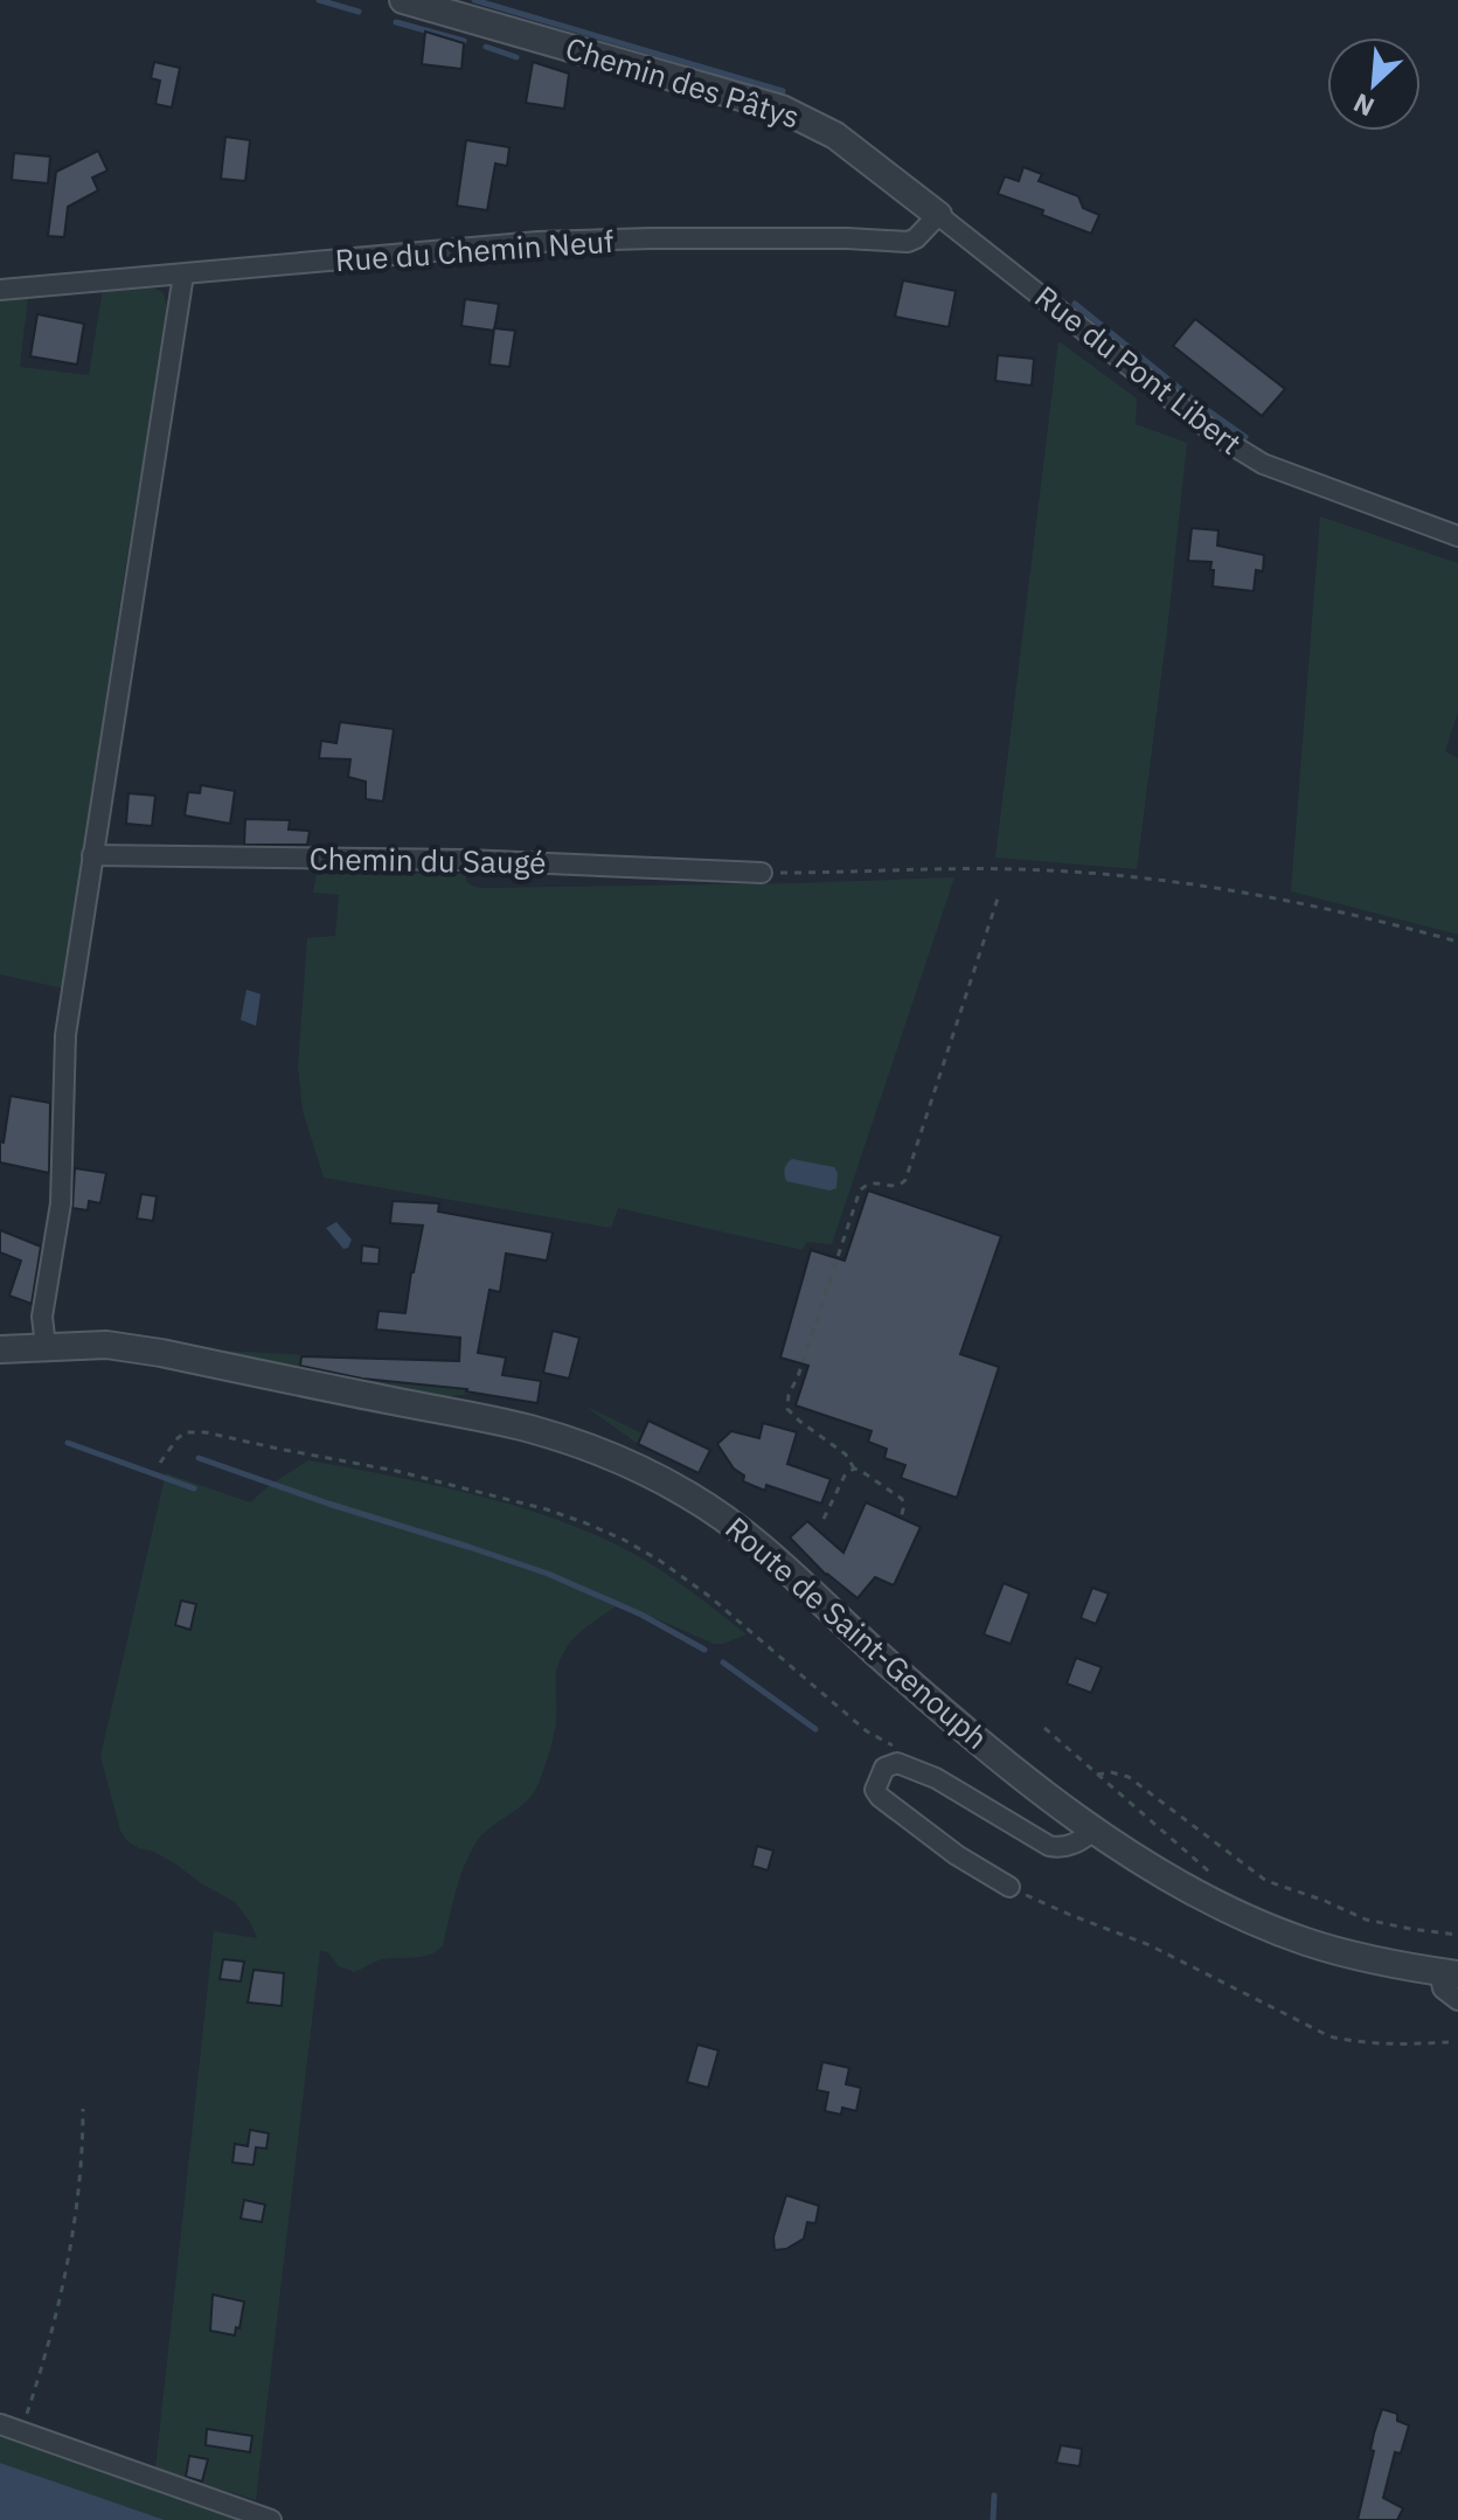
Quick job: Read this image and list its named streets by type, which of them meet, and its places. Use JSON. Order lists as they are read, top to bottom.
{
  "streets": {
    "street": [
      "Chemin des Pâtys",
      "Rue du Chemin Neuf",
      "Rue du Pont Libert",
      "Chemin du Saugé",
      "Route de Saint-Genouph"
    ]
  },
  "crossings": [
    ["Chemin des Pâtys", "Rue du Chemin Neuf"],
    ["Chemin des Pâtys", "Rue du Pont Libert"],
    ["Rue du Chemin Neuf", "Rue du Pont Libert"]
  ],
  "north": "bottom left"
}
